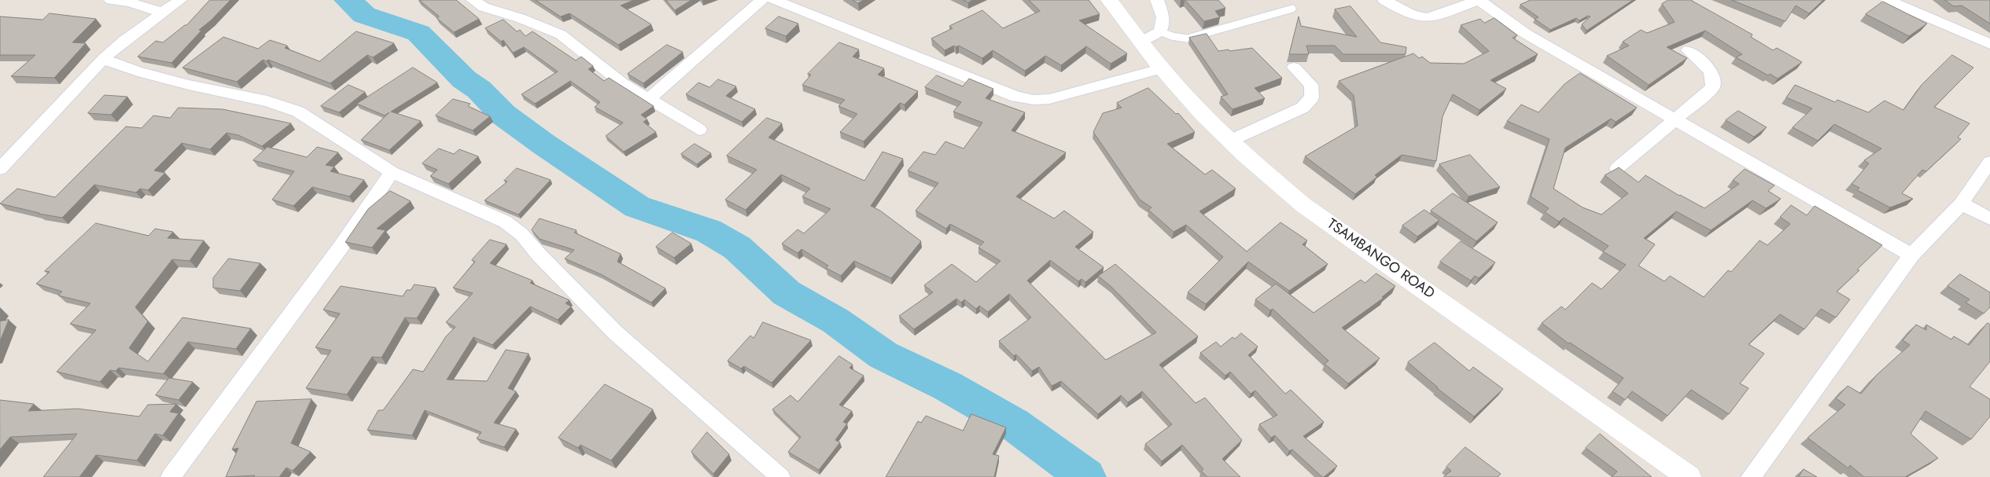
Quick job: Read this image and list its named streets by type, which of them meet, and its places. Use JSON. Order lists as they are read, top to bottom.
{
  "streets": {
    "street": ["TSAMBANGO ROAD"]
  }
}
